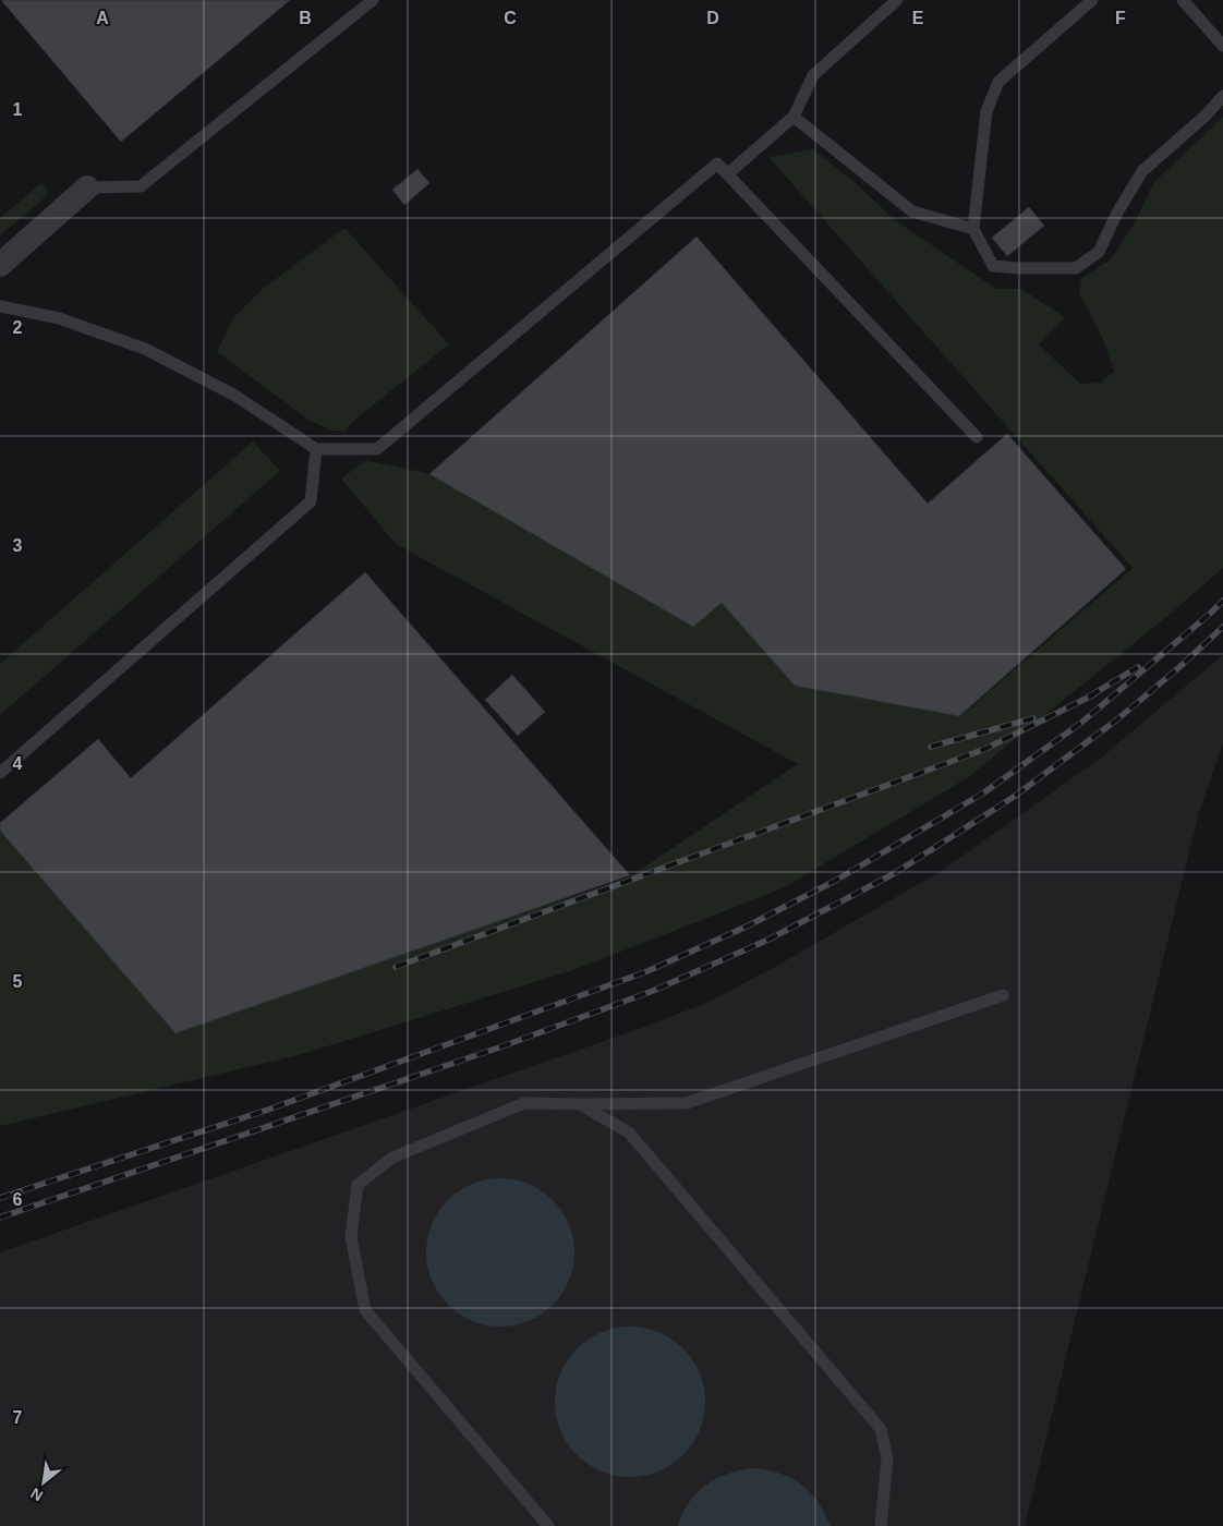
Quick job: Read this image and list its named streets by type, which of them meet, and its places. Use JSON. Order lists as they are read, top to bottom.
{
  "north": "bottom left",
  "grid": {
    "columns": [
      "A",
      "B",
      "C",
      "D",
      "E",
      "F"
    ],
    "rows": [
      "1",
      "2",
      "3",
      "4",
      "5",
      "6",
      "7"
    ]
  }
}
